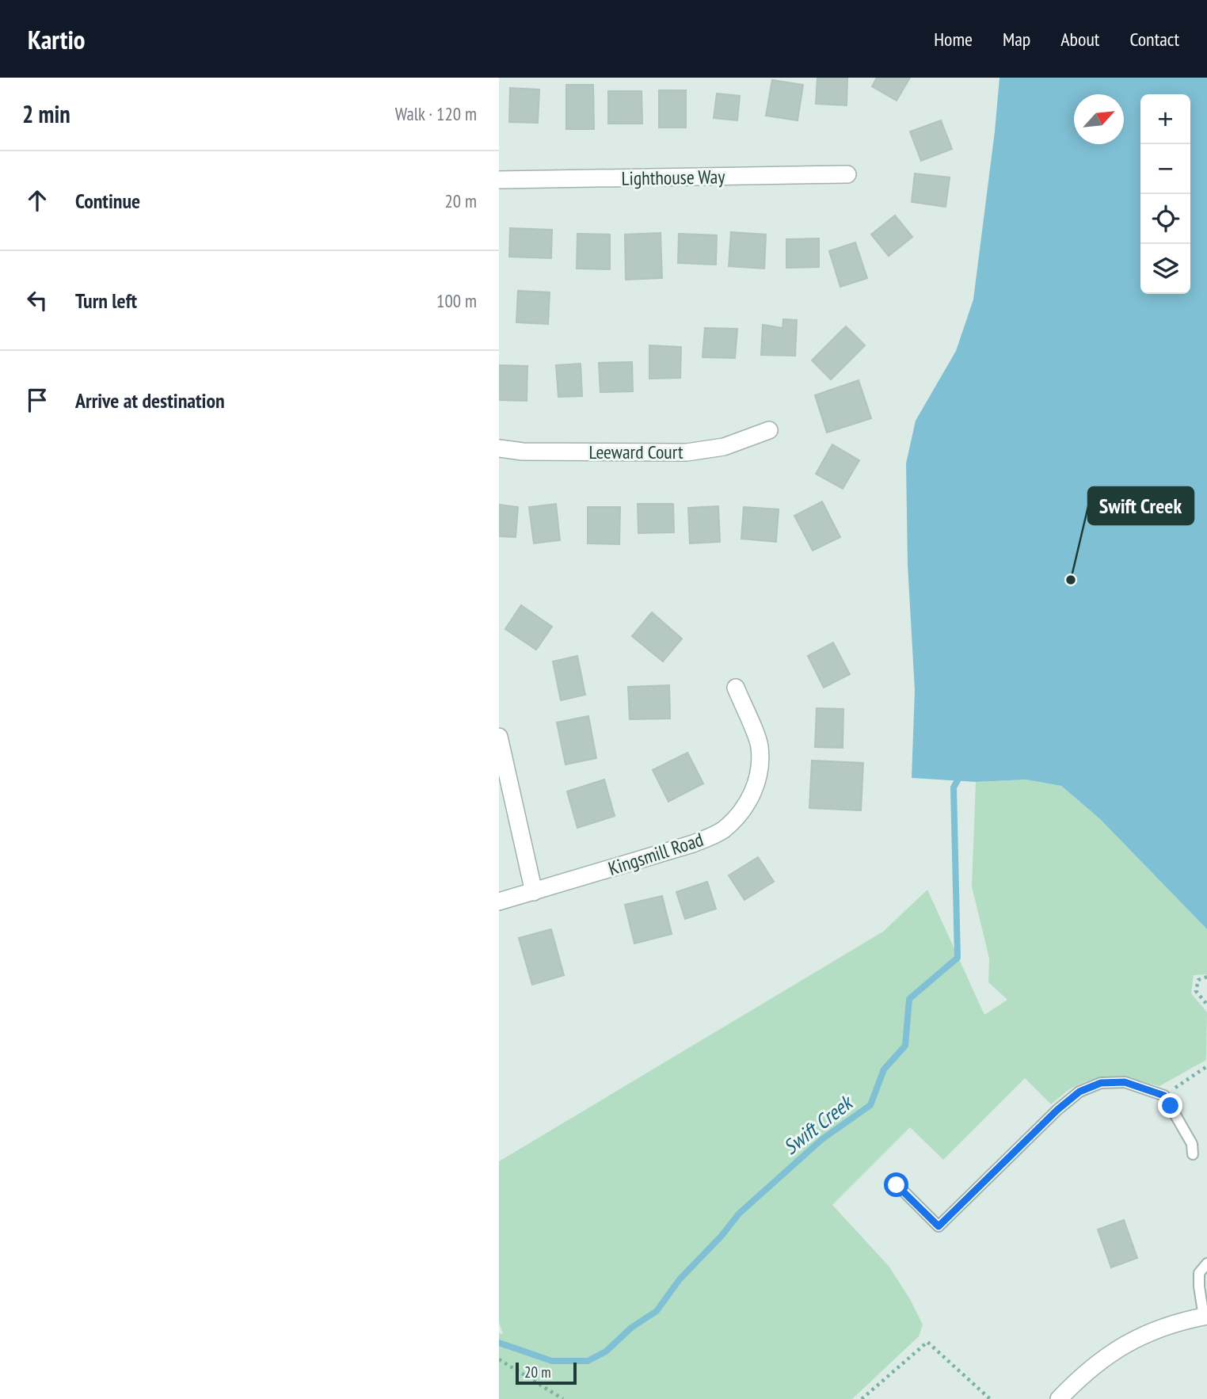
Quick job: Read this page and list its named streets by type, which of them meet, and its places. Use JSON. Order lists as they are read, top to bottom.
{
  "streets": {
    "street": ["Lighthouse Way", "Leeward Court", "Kingsmill Road"]
  },
  "water": ["Swift Creek"],
  "places": ["Swift Creek"],
  "scale_bar": "20 m",
  "north": "top right",
  "page": {
    "header": "Kartio",
    "nav": [
      "Home",
      "Map",
      "About",
      "Contact"
    ],
    "heading": ["2 min", "Walk · 120 m"],
    "map_buttons": ["+", "−"],
    "list": [
      ["Continue", "20 m"],
      ["Turn left", "100 m"],
      "Arrive at destination"
    ],
    "scale": "20 m"
  }
}
